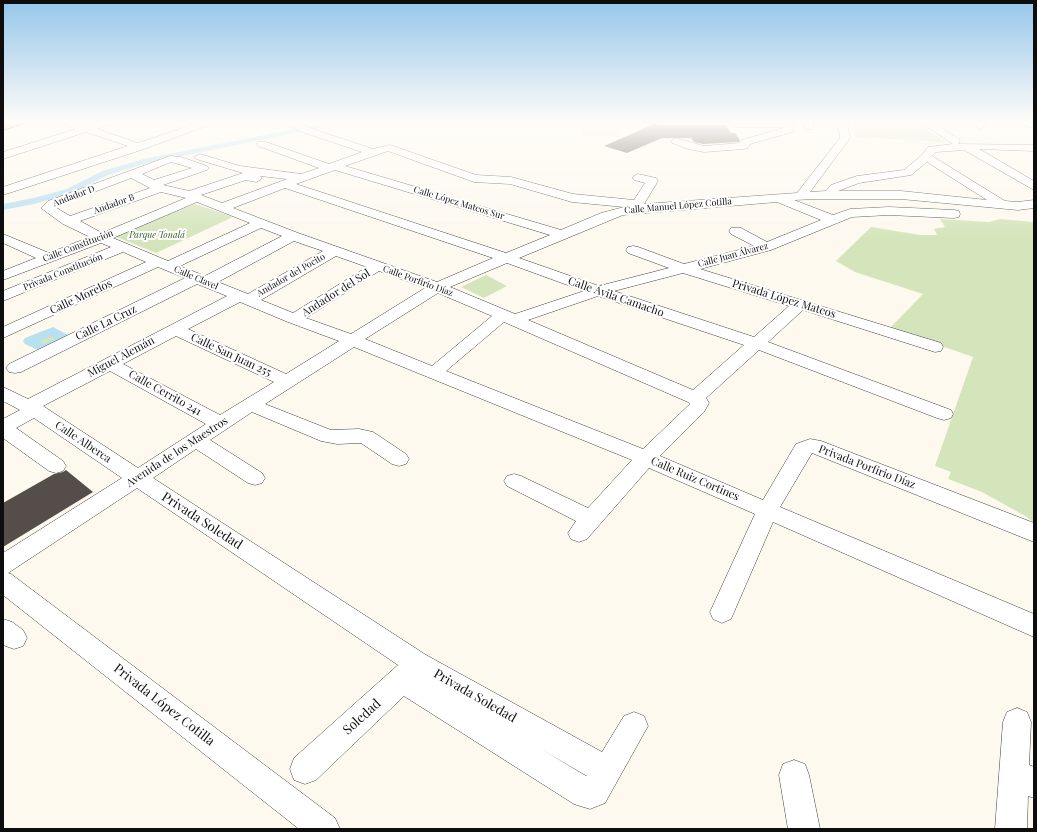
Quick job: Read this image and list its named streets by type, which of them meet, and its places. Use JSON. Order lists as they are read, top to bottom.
{
  "streets": {
    "street": [
      "Andador D",
      "Calle López Mateos Sur",
      "Andador B",
      "Calle Manuel López Cotilla",
      "Calle Constitución",
      "Calle Juan Álvarez",
      "Privada Constitución",
      "Andador del Pocito",
      "Calle Clavel",
      "Calle Porfirio Díaz",
      "Andador del Sol",
      "Calle Morelos",
      "Calle Ávila Camacho",
      "Privada López Mateos",
      "Calle La Cruz",
      "Calle San Juan 255",
      "Miguel Alemán",
      "Calle Cerrito 241",
      "Calle Alberca",
      "Avenida de los Maestros",
      "Privada Porfirio Díaz",
      "Calle Ruiz Cortines",
      "Privada Soledad",
      "Privada López Cotilla",
      "Soledad"
    ]
  },
  "crossings": [
    ["Andador D", "Calle Clavel"],
    ["Andador D", "Calle Porfirio Díaz"],
    ["Calle López Mateos Sur", "Calle Manuel López Cotilla"],
    ["Andador B", "Calle Clavel"],
    ["Andador B", "Calle Porfirio Díaz"],
    ["Calle Manuel López Cotilla", "Calle Clavel"],
    ["Calle Manuel López Cotilla", "Calle Porfirio Díaz"],
    ["Calle Manuel López Cotilla", "Calle Ávila Camacho"],
    ["Calle Manuel López Cotilla", "Avenida de los Maestros"],
    ["Calle Manuel López Cotilla", "Calle Ruiz Cortines"],
    ["Calle Constitución", "Calle Clavel"],
    ["Calle Constitución", "Calle Porfirio Díaz"],
    ["Calle Juan Álvarez", "Calle Porfirio Díaz"],
    ["Calle Juan Álvarez", "Calle Ávila Camacho"],
    ["Calle Juan Álvarez", "Privada López Mateos"],
    ["Calle Juan Álvarez", "Calle Ruiz Cortines"],
    ["Privada Constitución", "Calle Clavel"],
    ["Andador del Pocito", "Calle Clavel"],
    ["Andador del Pocito", "Calle Porfirio Díaz"],
    ["Andador del Pocito", "Miguel Alemán"],
    ["Calle Clavel", "Andador del Sol"],
    ["Calle Clavel", "Calle Morelos"],
    ["Calle Clavel", "Calle La Cruz"],
    ["Calle Clavel", "Miguel Alemán"],
    ["Calle Clavel", "Avenida de los Maestros"],
    ["Calle Clavel", "Calle Ruiz Cortines"],
    ["Calle Porfirio Díaz", "Andador del Sol"],
    ["Calle Porfirio Díaz", "Calle Morelos"],
    ["Calle Porfirio Díaz", "Calle La Cruz"],
    ["Calle San Juan 255", "Miguel Alemán"],
    ["Calle San Juan 255", "Avenida de los Maestros"],
    ["Miguel Alemán", "Calle Cerrito 241"],
    ["Miguel Alemán", "Calle Alberca"],
    ["Calle Cerrito 241", "Avenida de los Maestros"],
    ["Calle Alberca", "Avenida de los Maestros"],
    ["Calle Alberca", "Privada Soledad"],
    ["Avenida de los Maestros", "Calle Ruiz Cortines"],
    ["Avenida de los Maestros", "Privada Soledad"],
    ["Privada Porfirio Díaz", "Calle Ruiz Cortines"],
    ["Privada Soledad", "Soledad"]
  ],
  "parks": ["Parque Tonalá"]
}
